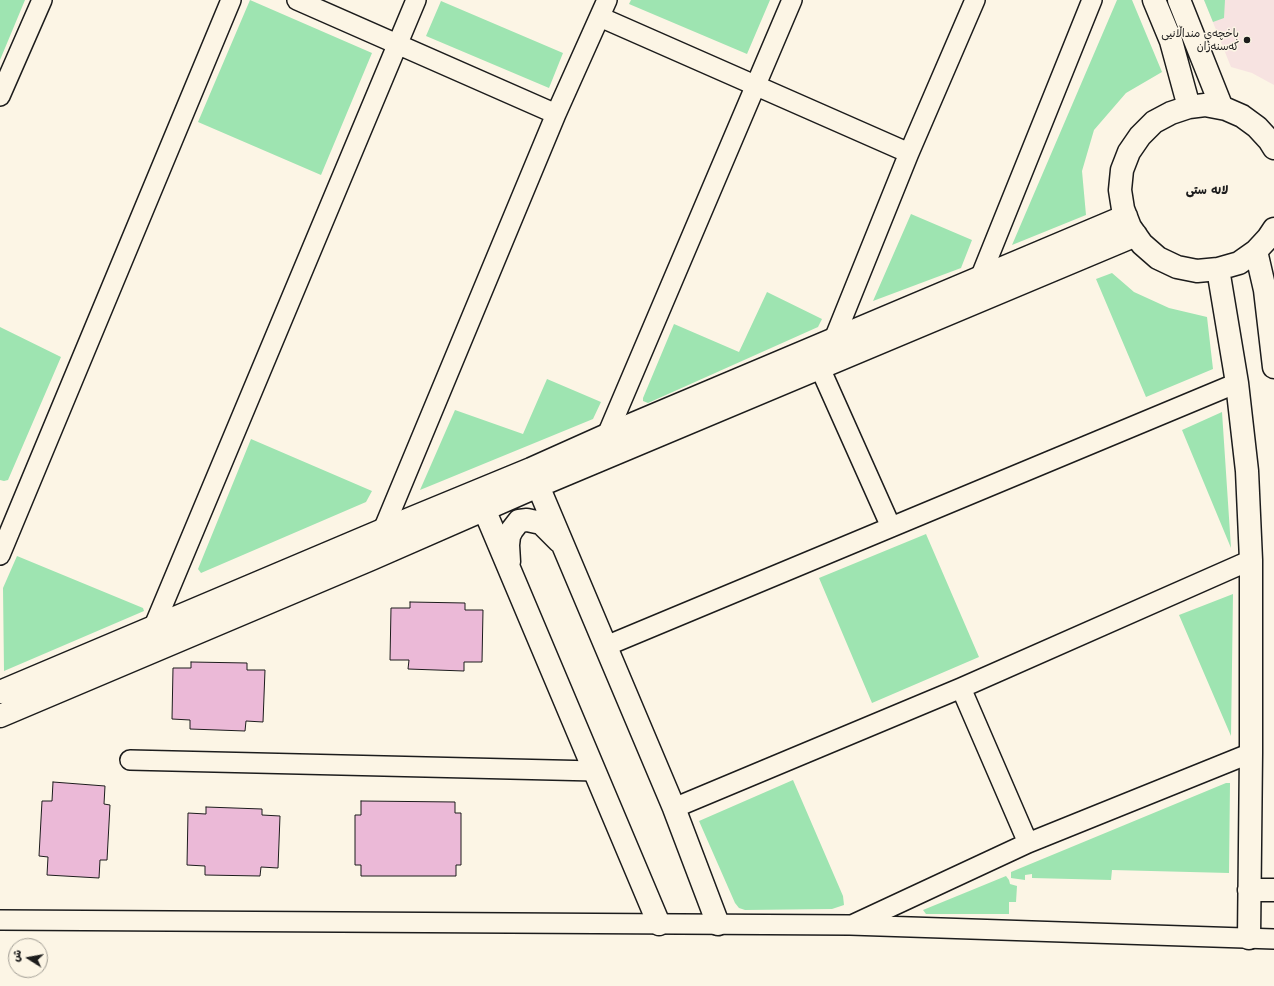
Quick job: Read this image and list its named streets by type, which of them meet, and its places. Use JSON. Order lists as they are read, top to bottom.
{
  "districts": ["لانه‌ ستی"],
  "places": ["باخچەی منداڵانیی کەسنەزان"],
  "north": "left"
}
